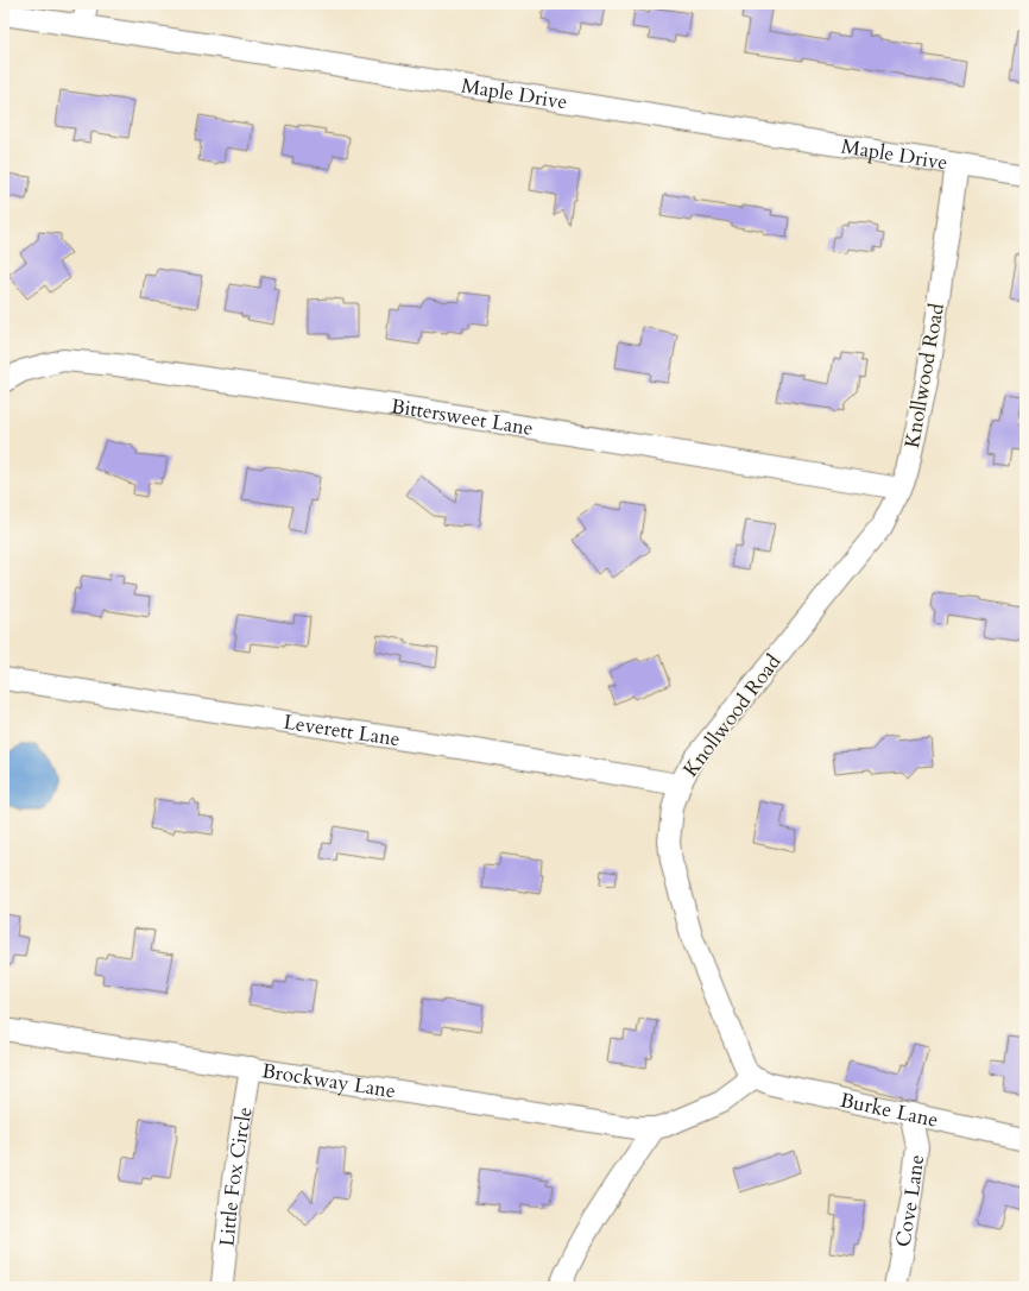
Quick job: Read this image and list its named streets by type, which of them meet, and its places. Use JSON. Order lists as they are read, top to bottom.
{
  "streets": {
    "street": [
      "Maple Drive",
      "Knollwood Road",
      "Bittersweet Lane",
      "Leverett Lane",
      "Brockway Lane",
      "Burke Lane",
      "Little Fox Circle",
      "Cove Lane"
    ]
  },
  "crossings": [
    ["Maple Drive", "Knollwood Road"],
    ["Knollwood Road", "Bittersweet Lane"],
    ["Knollwood Road", "Leverett Lane"],
    ["Knollwood Road", "Burke Lane"],
    ["Brockway Lane", "Little Fox Circle"],
    ["Burke Lane", "Cove Lane"]
  ]
}
